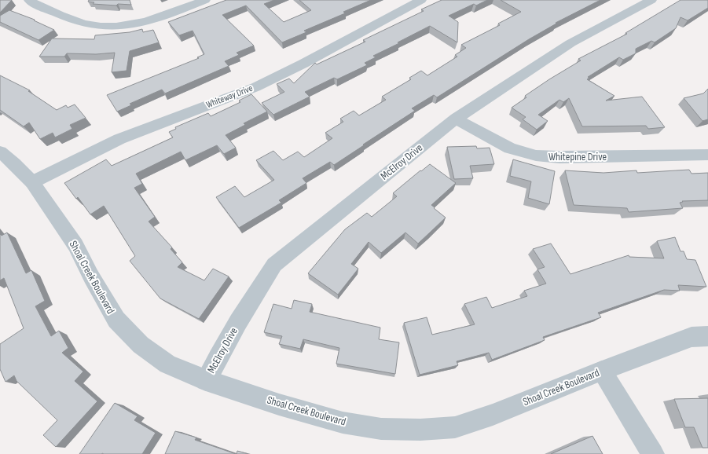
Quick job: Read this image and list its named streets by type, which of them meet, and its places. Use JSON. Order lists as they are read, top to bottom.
{
  "streets": {
    "street": [
      "Whiteway Drive",
      "Whitepine Drive",
      "McElroy Drive",
      "Shoal Creek Boulevard"
    ]
  },
  "crossings": [
    ["Whiteway Drive", "Shoal Creek Boulevard"],
    ["Whitepine Drive", "McElroy Drive"],
    ["McElroy Drive", "Shoal Creek Boulevard"]
  ]
}
